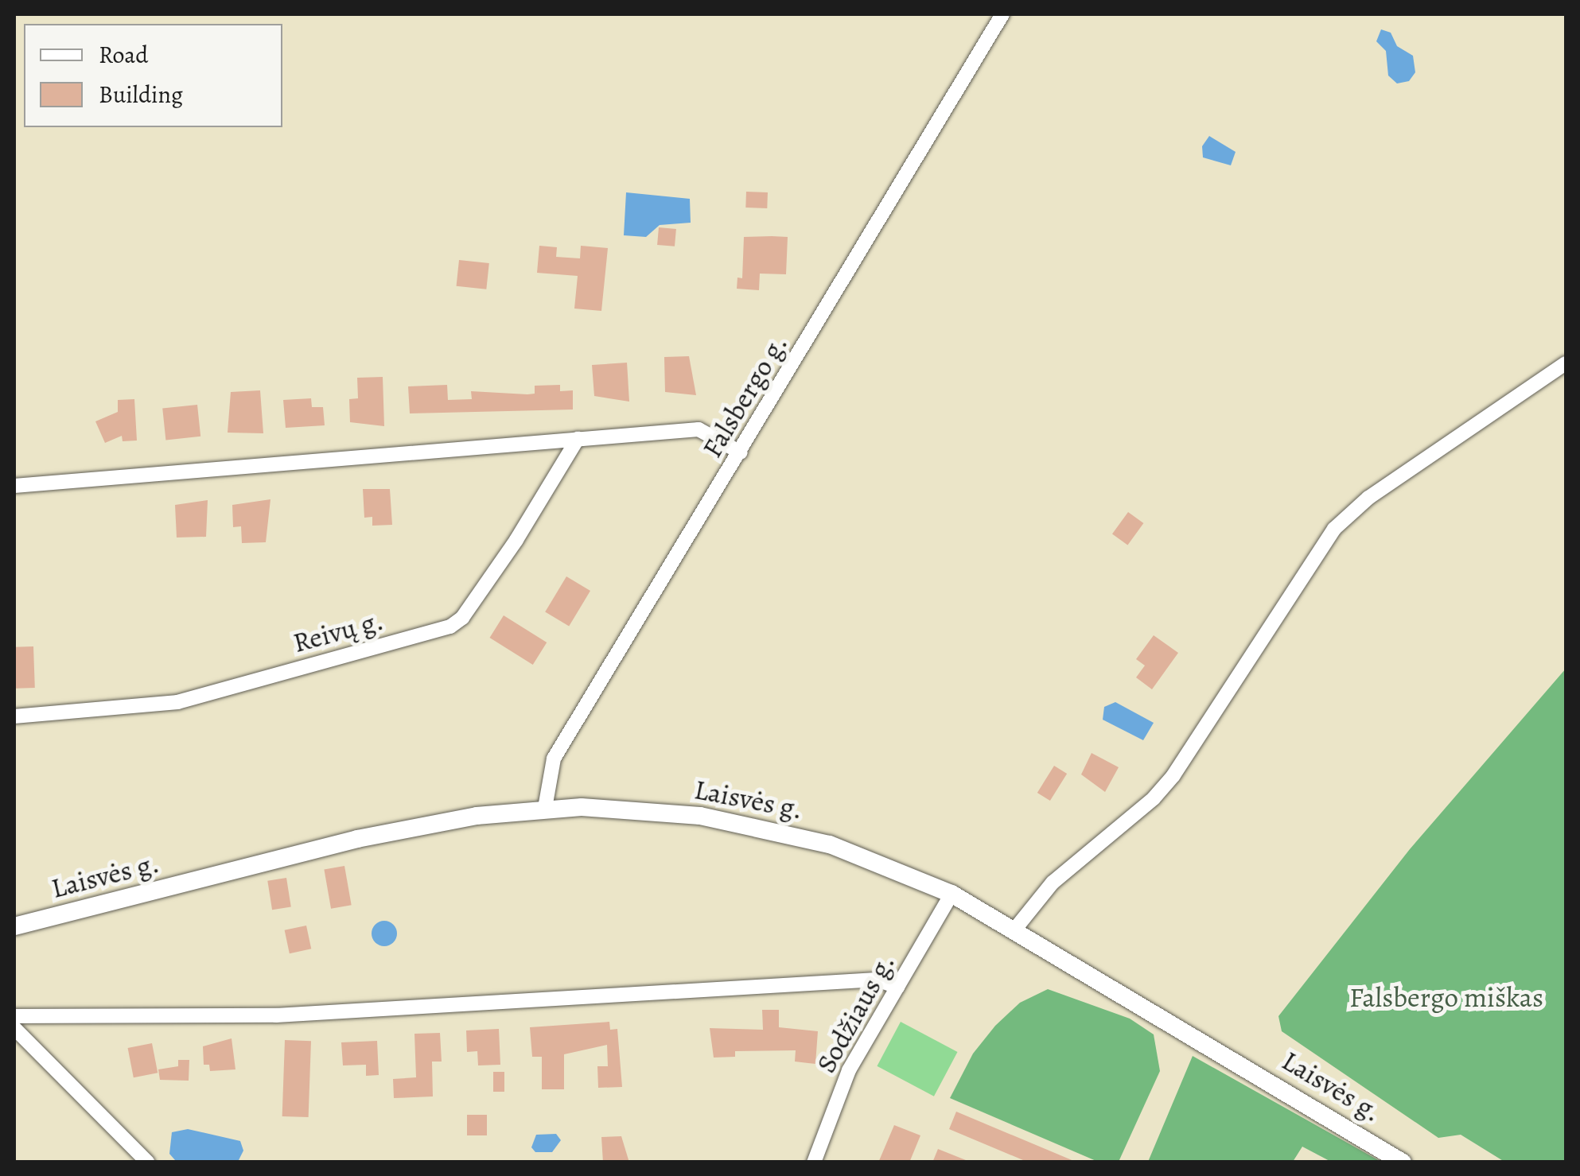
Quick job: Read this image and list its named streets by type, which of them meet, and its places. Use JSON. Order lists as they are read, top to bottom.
{
  "streets": {
    "main road": ["Laisvės g."],
    "street": ["Falsbergo g.", "Reivų g.", "Sodžiaus g."]
  },
  "crossings": [
    ["Falsbergo g.", "Laisvės g."],
    ["Laisvės g.", "Sodžiaus g."]
  ],
  "parks": ["Falsbergo miškas"],
  "legend": ["Road", "Building"]
}
